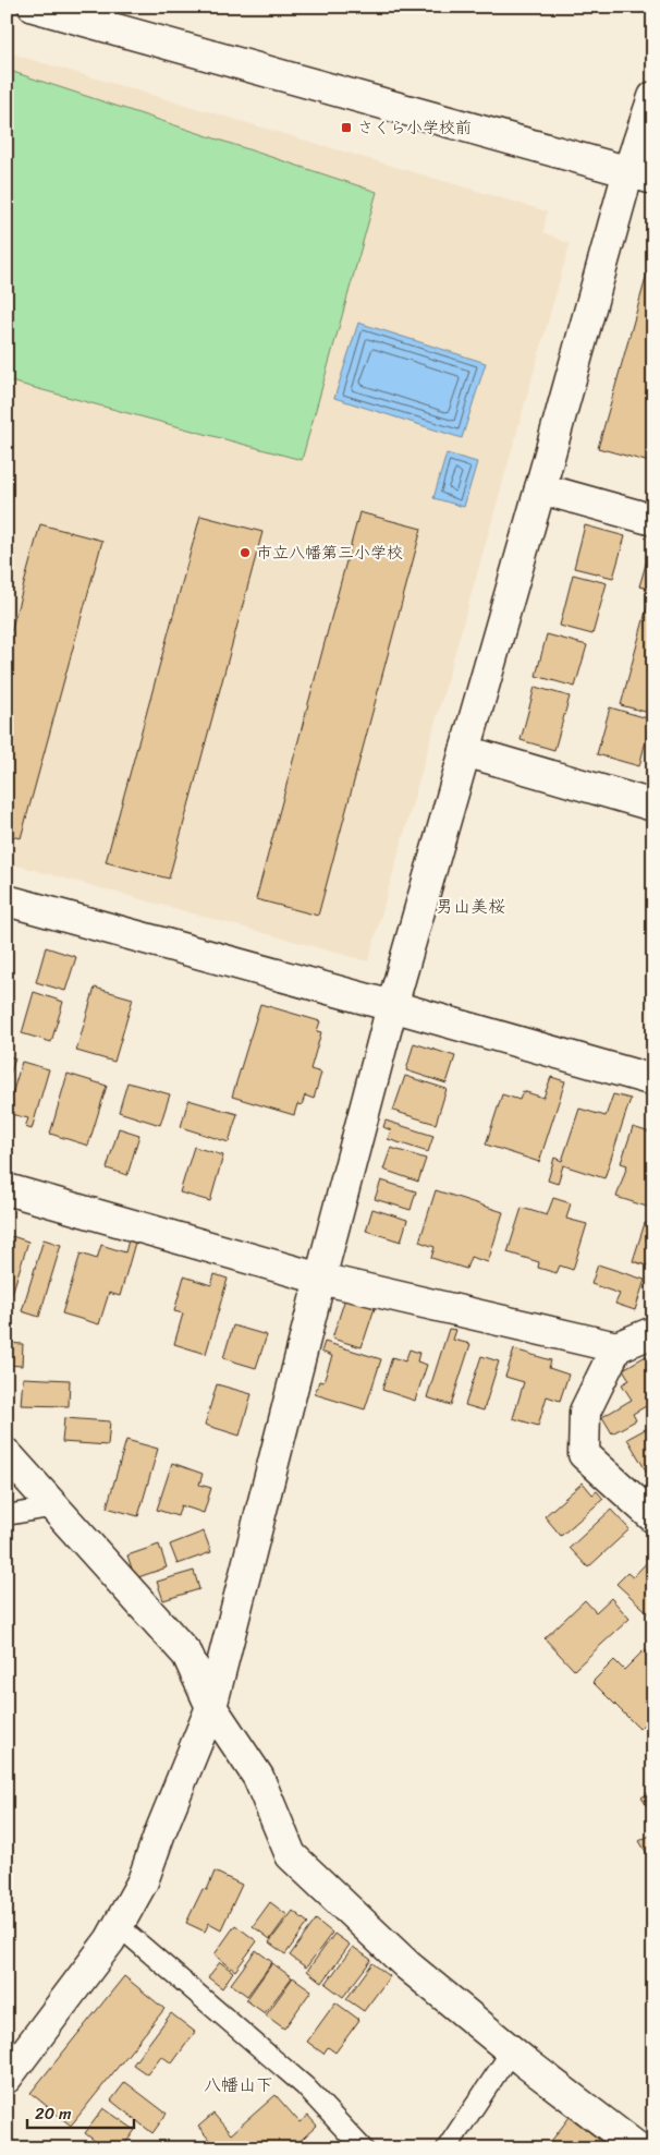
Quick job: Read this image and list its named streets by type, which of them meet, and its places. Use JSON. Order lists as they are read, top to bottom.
{
  "districts": ["男山美桜", "八幡山下"],
  "places": {
    "transit": ["さくら小学校前"],
    "other": ["市立八幡第三小学校"]
  },
  "scale_bar": "20 m"
}
